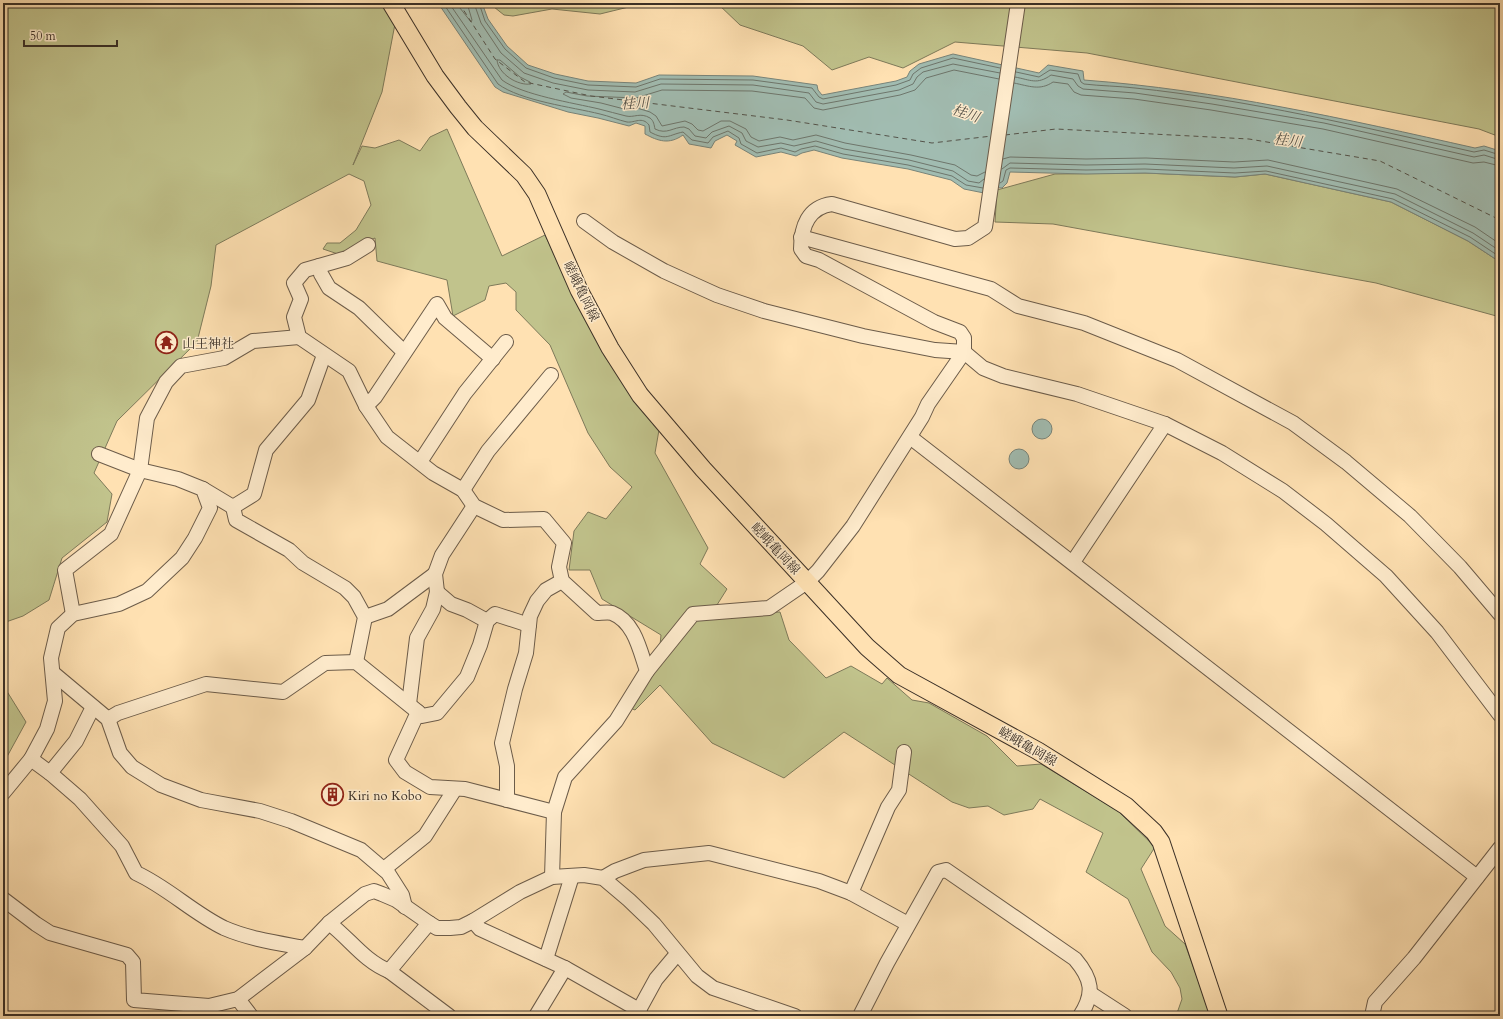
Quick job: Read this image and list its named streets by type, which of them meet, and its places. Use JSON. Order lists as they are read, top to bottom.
{
  "streets": {
    "main road": ["嵯峨亀岡線"]
  },
  "water": ["桂川"],
  "places": {
    "temple": ["山王神社"],
    "building": ["Kiri no Kobo"]
  },
  "scale_bar": "50 m"
}
